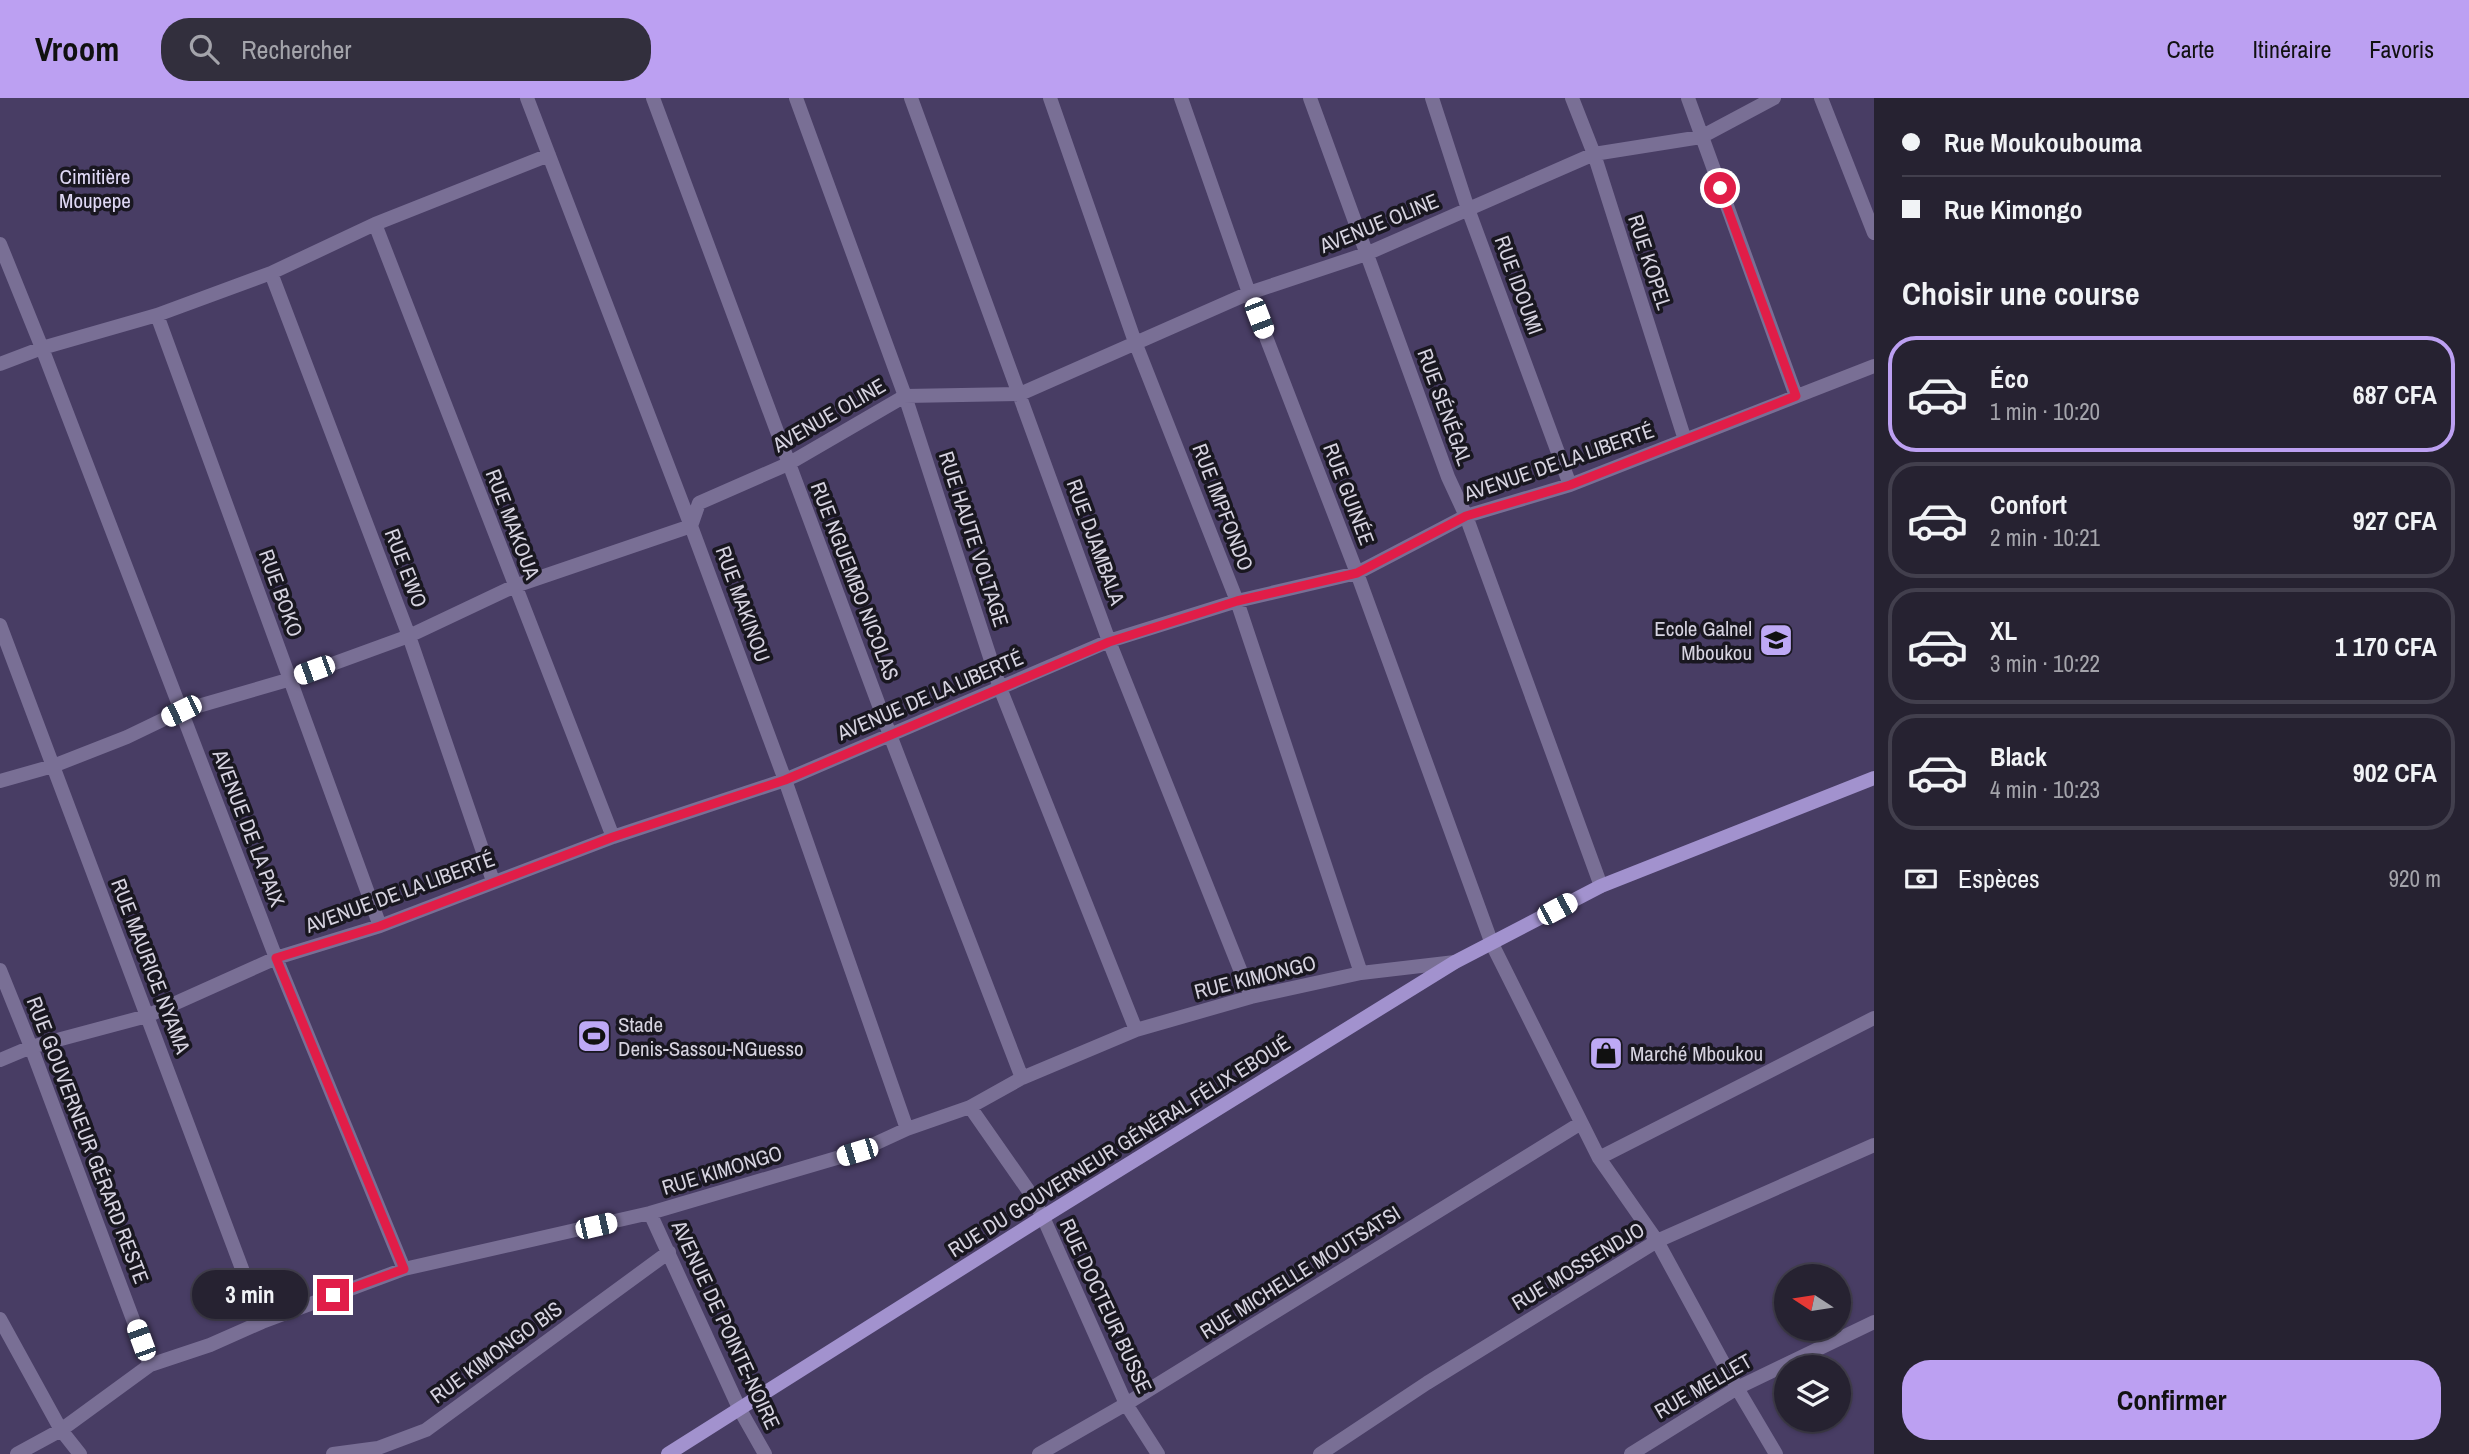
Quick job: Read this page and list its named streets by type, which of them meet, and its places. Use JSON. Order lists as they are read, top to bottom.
{
  "streets": {
    "main road": ["RUE DU GOUVERNEUR GÉNÉRAL FÉLIX EBOUÉ"],
    "street": [
      "AVENUE OLINE",
      "RUE KOPEL",
      "RUE IDOUMI",
      "RUE SÉNÉGAL",
      "AVENUE DE LA LIBERTÉ",
      "RUE GUINÉE",
      "RUE IMPFONDO",
      "RUE MAKOUA",
      "RUE HAUTE VOLTAGE",
      "RUE DJAMBALA",
      "RUE EWO",
      "RUE NGUEMBO NICOLAS",
      "RUE BOKO",
      "RUE MAKINOU",
      "AVENUE DE LA PAIX",
      "RUE MAURICE NYAMA",
      "RUE KIMONGO",
      "RUE GOUVERNEUR GÉRARD RESTE",
      "RUE MOSSENDJO",
      "RUE MICHELLE MOUTSATSI",
      "RUE DOCTEUR BUSSE",
      "AVENUE DE POINTE-NOIRE",
      "RUE KIMONGO BIS",
      "RUE MELLET"
    ]
  },
  "crossings": [
    ["AVENUE OLINE", "RUE KOPEL"],
    ["AVENUE OLINE", "RUE IDOUMI"],
    ["AVENUE OLINE", "RUE SÉNÉGAL"],
    ["AVENUE OLINE", "RUE GUINÉE"],
    ["AVENUE OLINE", "RUE IMPFONDO"],
    ["AVENUE OLINE", "RUE HAUTE VOLTAGE"],
    ["AVENUE OLINE", "RUE DJAMBALA"],
    ["AVENUE OLINE", "RUE NGUEMBO NICOLAS"],
    ["AVENUE OLINE", "RUE MAKINOU"],
    ["RUE KOPEL", "AVENUE DE LA LIBERTÉ"],
    ["RUE IDOUMI", "AVENUE DE LA LIBERTÉ"],
    ["RUE SÉNÉGAL", "AVENUE DE LA LIBERTÉ"],
    ["RUE SÉNÉGAL", "RUE DU GOUVERNEUR GÉNÉRAL FÉLIX EBOUÉ"],
    ["AVENUE DE LA LIBERTÉ", "RUE GUINÉE"],
    ["AVENUE DE LA LIBERTÉ", "RUE IMPFONDO"],
    ["AVENUE DE LA LIBERTÉ", "RUE MAKOUA"],
    ["AVENUE DE LA LIBERTÉ", "RUE HAUTE VOLTAGE"],
    ["AVENUE DE LA LIBERTÉ", "RUE DJAMBALA"],
    ["AVENUE DE LA LIBERTÉ", "RUE EWO"],
    ["AVENUE DE LA LIBERTÉ", "RUE NGUEMBO NICOLAS"],
    ["AVENUE DE LA LIBERTÉ", "RUE BOKO"],
    ["AVENUE DE LA LIBERTÉ", "RUE MAKINOU"],
    ["AVENUE DE LA LIBERTÉ", "AVENUE DE LA PAIX"],
    ["AVENUE DE LA LIBERTÉ", "RUE MAURICE NYAMA"],
    ["AVENUE DE LA LIBERTÉ", "RUE GOUVERNEUR GÉRARD RESTE"],
    ["RUE GUINÉE", "RUE DU GOUVERNEUR GÉNÉRAL FÉLIX EBOUÉ"],
    ["RUE GUINÉE", "RUE MOSSENDJO"],
    ["RUE GUINÉE", "RUE MICHELLE MOUTSATSI"],
    ["RUE GUINÉE", "RUE MELLET"],
    ["RUE IMPFONDO", "RUE KIMONGO"],
    ["RUE HAUTE VOLTAGE", "RUE KIMONGO"],
    ["RUE DJAMBALA", "RUE KIMONGO"],
    ["RUE NGUEMBO NICOLAS", "RUE KIMONGO"],
    ["RUE MAKINOU", "RUE KIMONGO"],
    ["AVENUE DE LA PAIX", "RUE KIMONGO"],
    ["RUE MAURICE NYAMA", "RUE KIMONGO"],
    ["RUE KIMONGO", "RUE GOUVERNEUR GÉRARD RESTE"],
    ["RUE KIMONGO", "RUE DU GOUVERNEUR GÉNÉRAL FÉLIX EBOUÉ"],
    ["RUE KIMONGO", "RUE DOCTEUR BUSSE"],
    ["RUE KIMONGO", "AVENUE DE POINTE-NOIRE"],
    ["RUE DU GOUVERNEUR GÉNÉRAL FÉLIX EBOUÉ", "RUE DOCTEUR BUSSE"],
    ["RUE DU GOUVERNEUR GÉNÉRAL FÉLIX EBOUÉ", "AVENUE DE POINTE-NOIRE"],
    ["RUE MICHELLE MOUTSATSI", "RUE DOCTEUR BUSSE"],
    ["AVENUE DE POINTE-NOIRE", "RUE KIMONGO BIS"]
  ],
  "parks": ["Cimitière Moupepe"],
  "places": {
    "school or university": ["Ecole Galnel Mboukou"],
    "sports": ["Stade Denis-Sassou-NGuesso"],
    "shop": ["Marché Mboukou"]
  },
  "north": "left",
  "page": {
    "header": "Vroom",
    "search": "Rechercher",
    "nav": ["Carte", "Itinéraire", "Favoris"],
    "banner": ["Rue Moukoubouma", "Rue Kimongo"],
    "heading": "Choisir une course",
    "list": [
      {
        "name": "Éco",
        "note": "1 min · 10:20",
        "value": "687 CFA"
      },
      {
        "name": "Confort",
        "note": "2 min · 10:21",
        "value": "927 CFA"
      },
      {
        "name": "XL",
        "note": "3 min · 10:22",
        "value": "1 170 CFA"
      },
      {
        "name": "Black",
        "note": "4 min · 10:23",
        "value": "902 CFA"
      }
    ],
    "pay": ["Espèces", "920 m"],
    "bubble": "3 min",
    "buttons": "Confirmer"
  }
}
